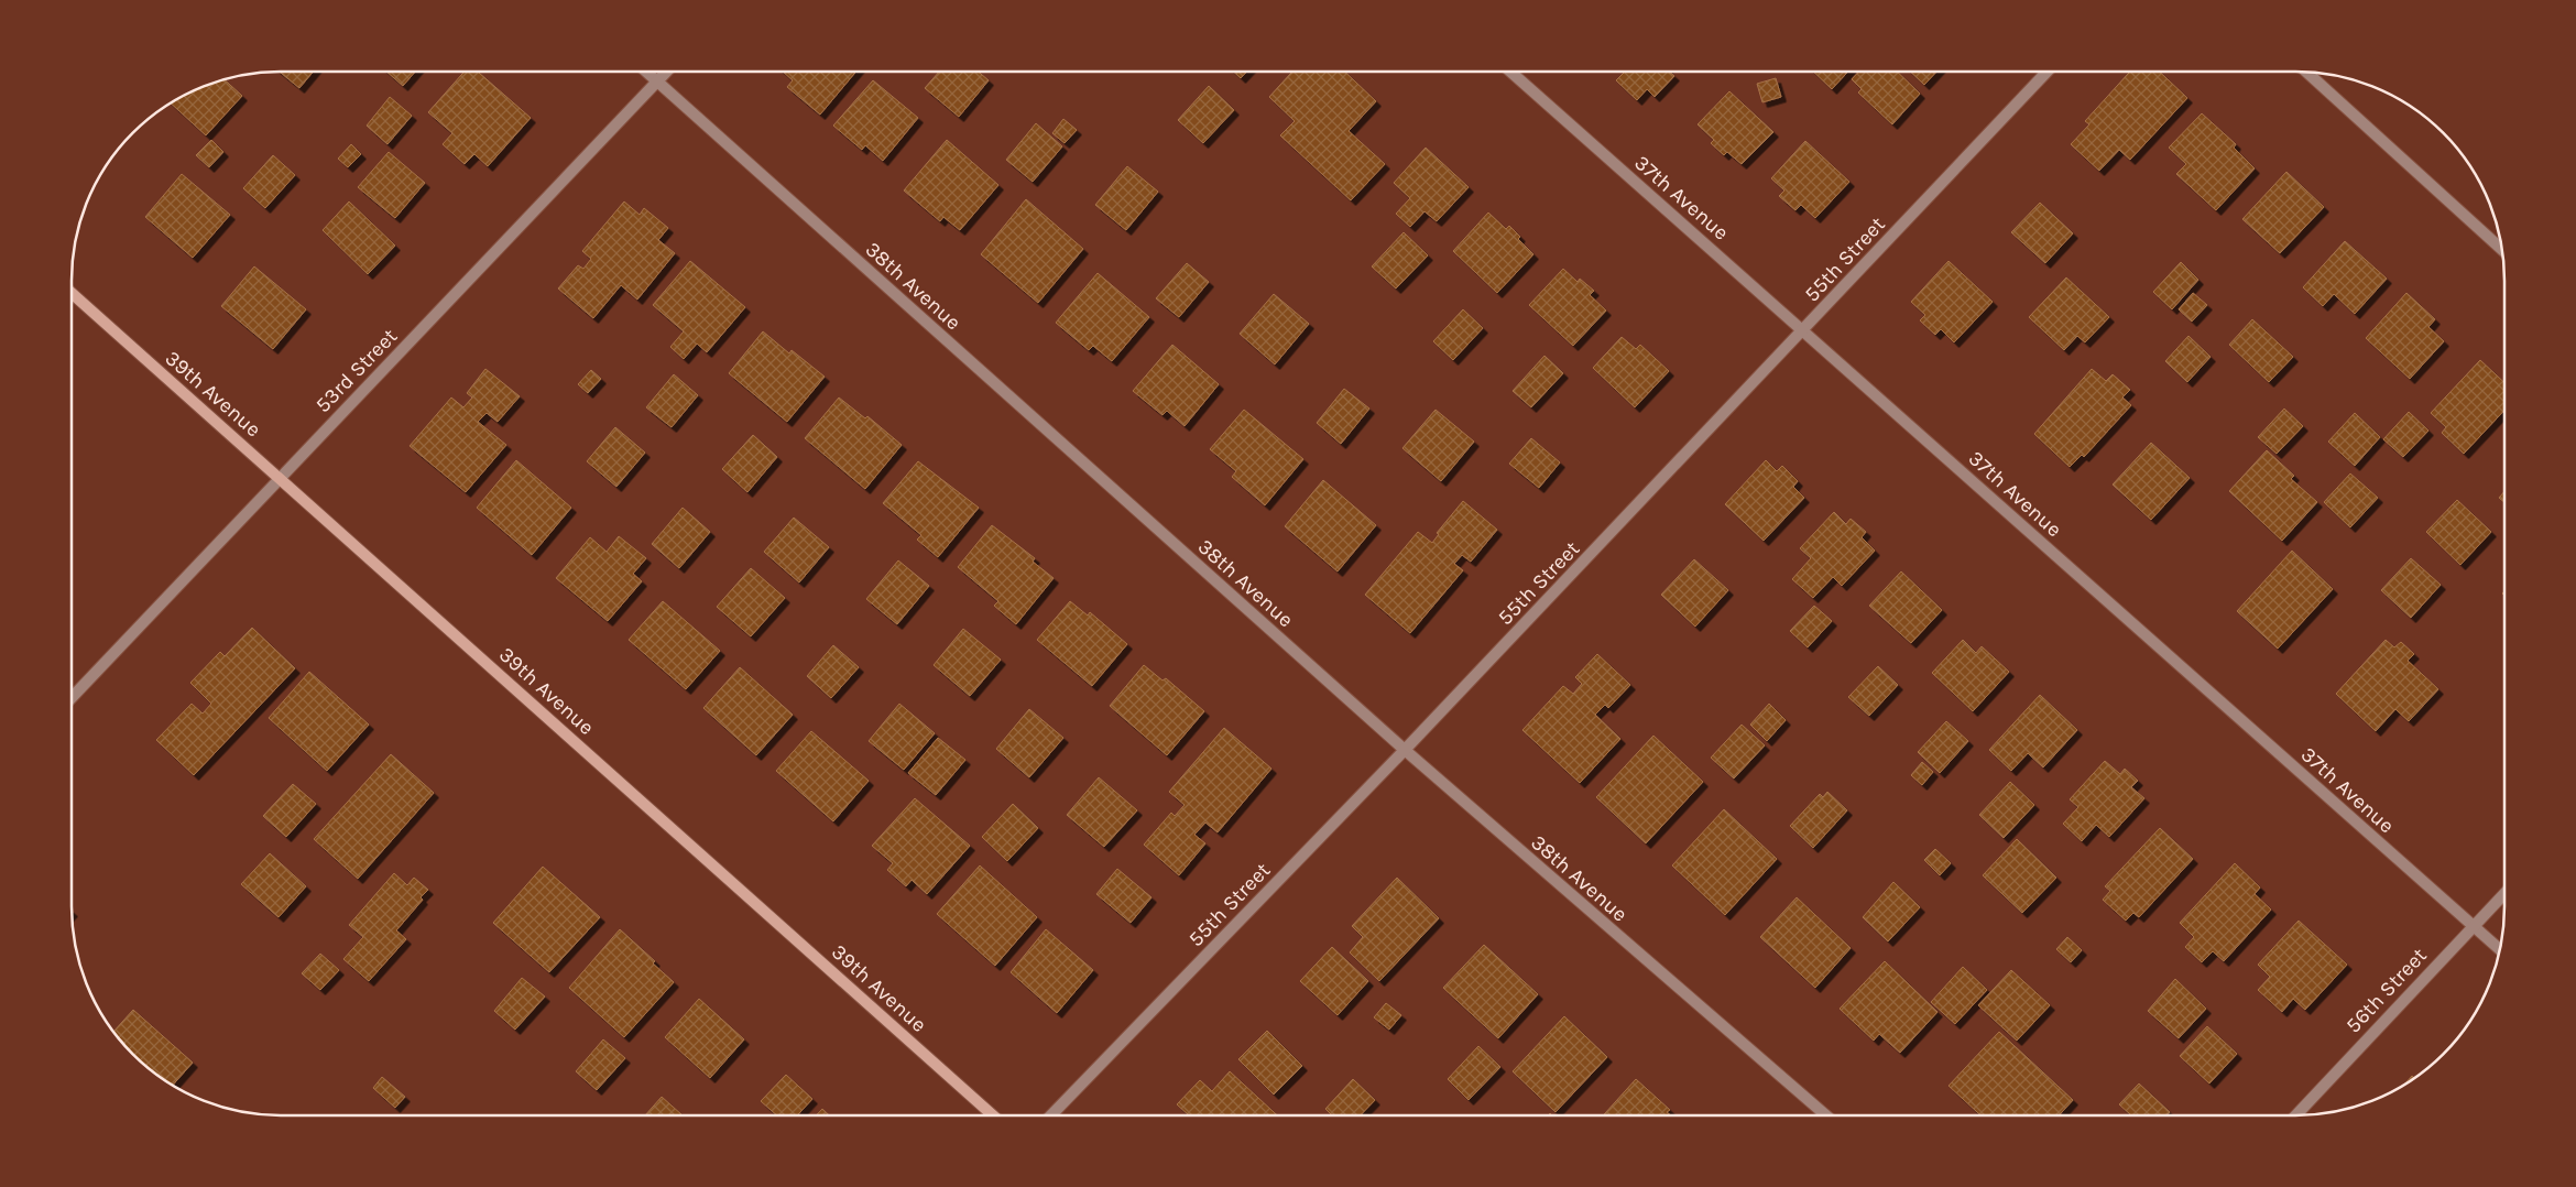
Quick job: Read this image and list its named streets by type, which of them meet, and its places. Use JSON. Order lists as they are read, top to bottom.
{
  "streets": {
    "main road": ["39th Avenue"],
    "street": [
      "37th Avenue",
      "55th Street",
      "38th Avenue",
      "53rd Street",
      "56th Street"
    ]
  },
  "crossings": [
    ["37th Avenue", "55th Street"],
    ["37th Avenue", "56th Street"],
    ["55th Street", "38th Avenue"],
    ["38th Avenue", "53rd Street"],
    ["53rd Street", "39th Avenue"]
  ]
}
